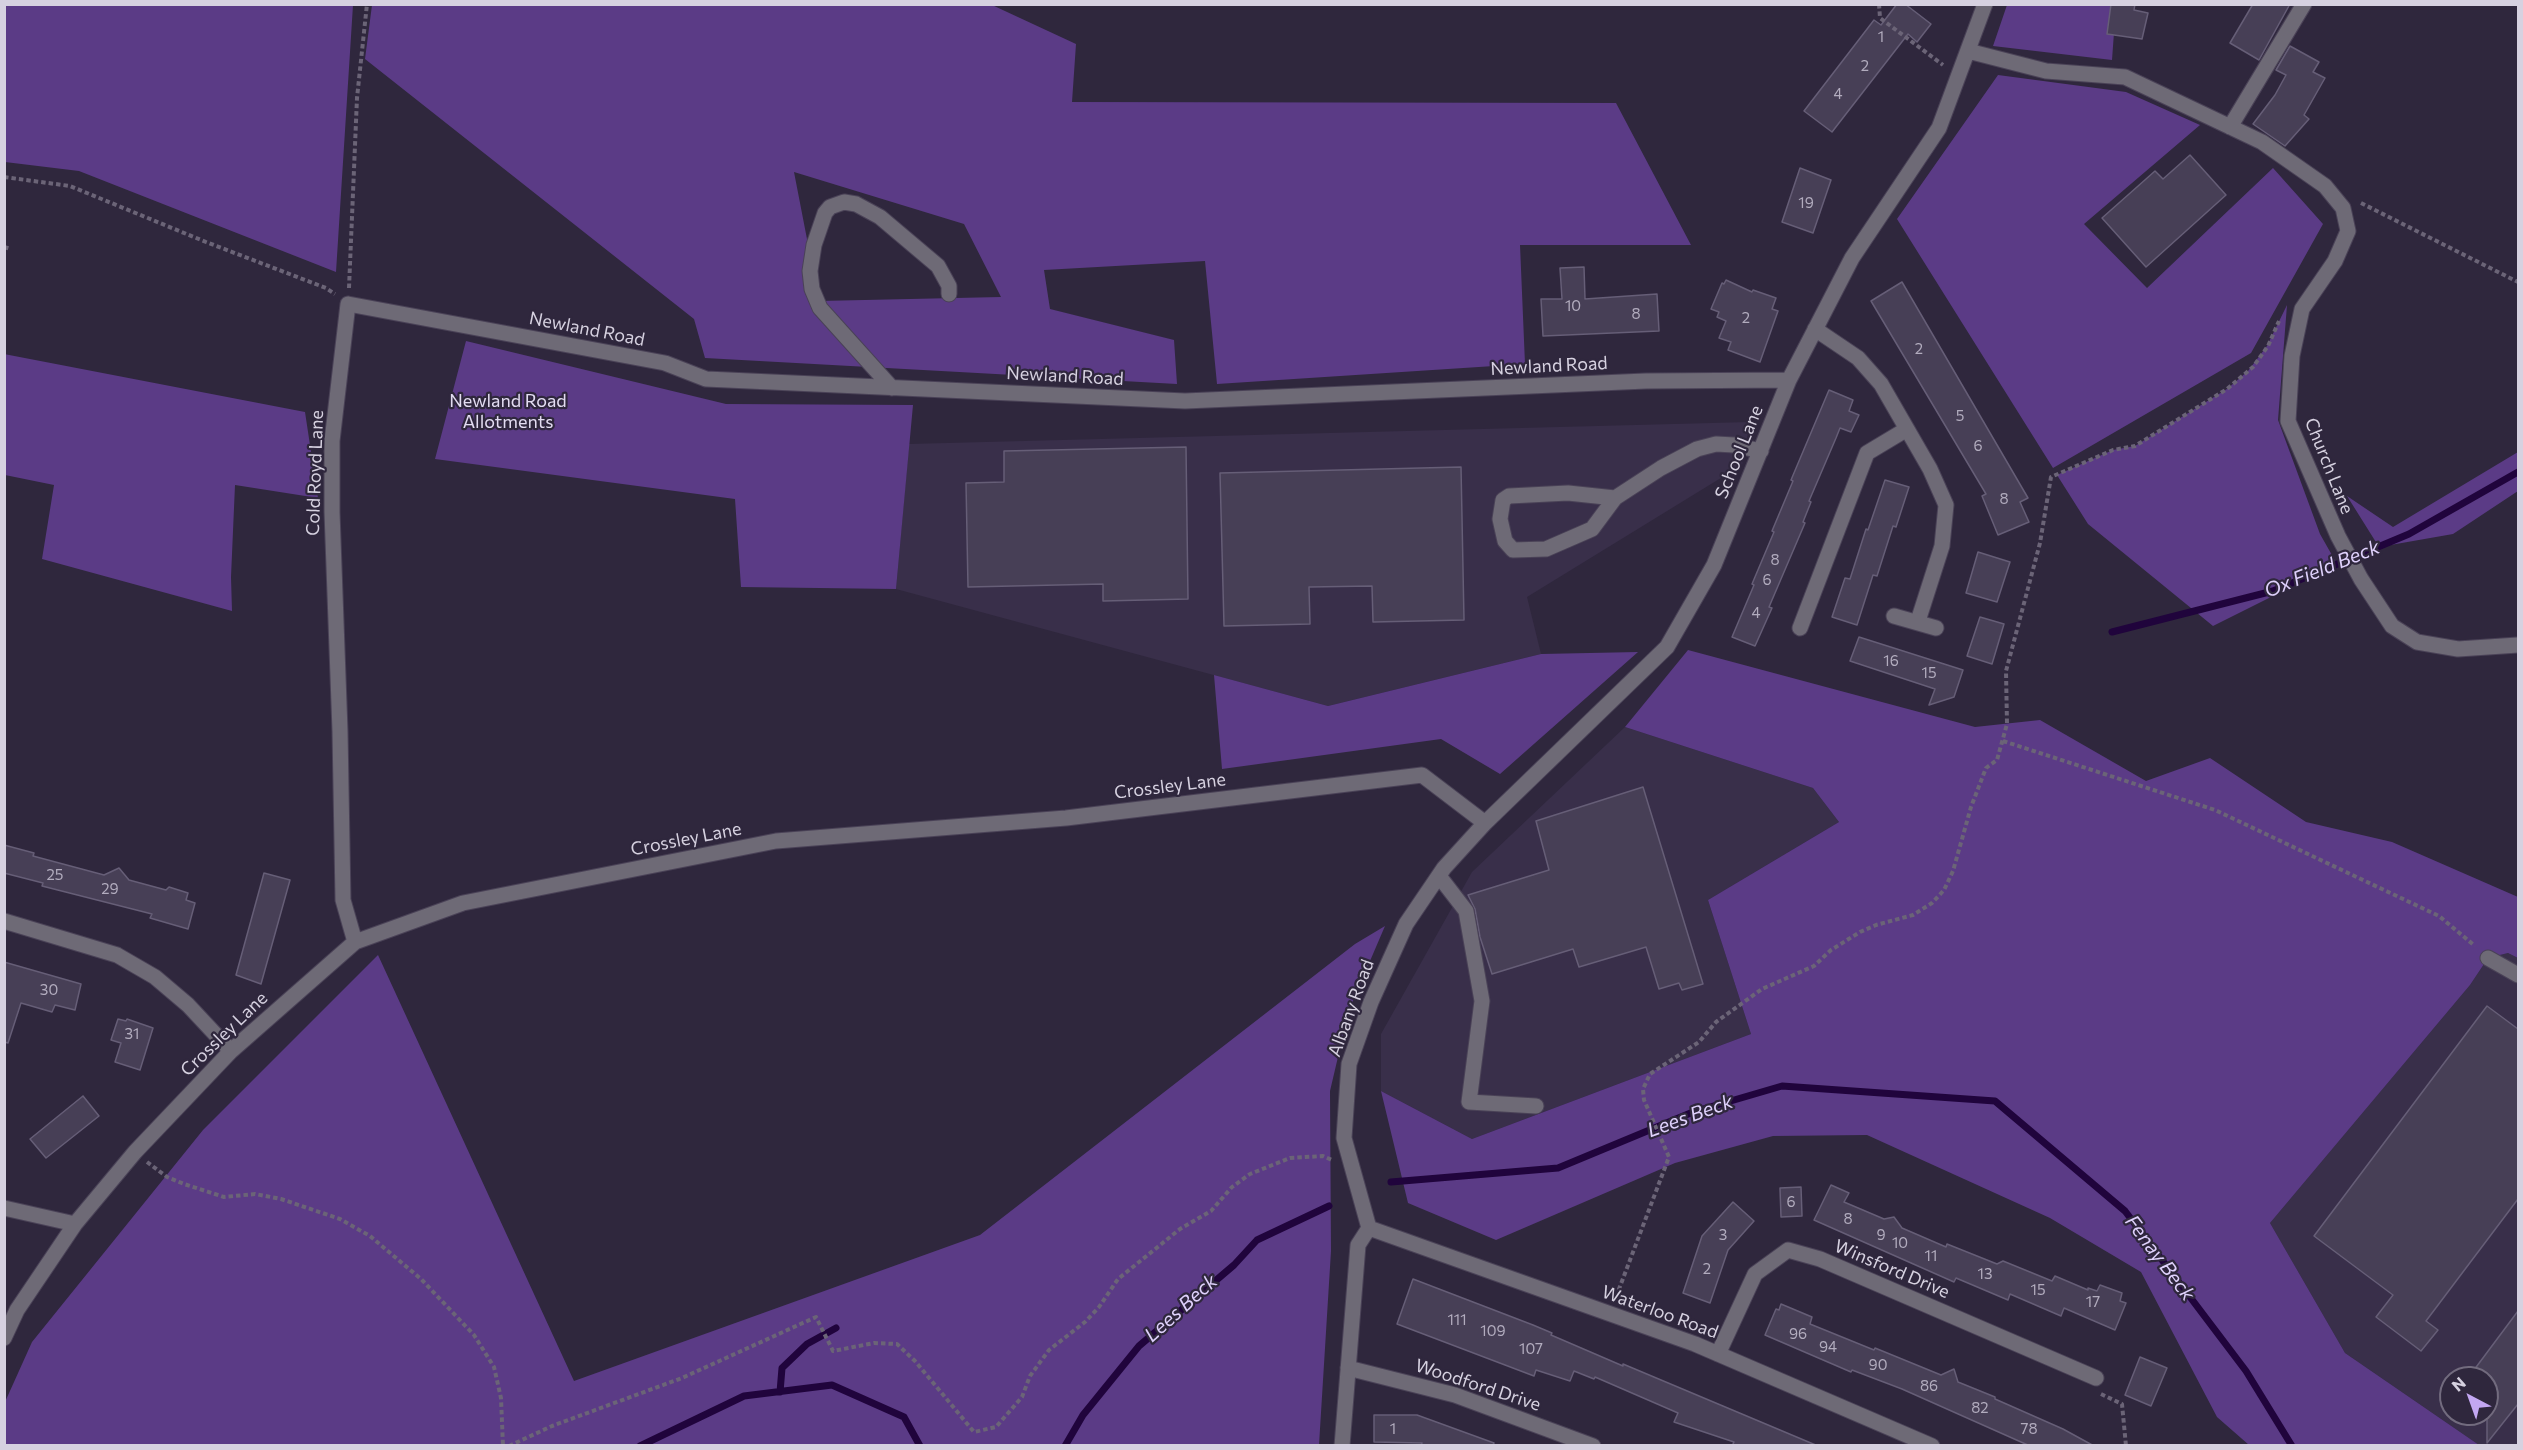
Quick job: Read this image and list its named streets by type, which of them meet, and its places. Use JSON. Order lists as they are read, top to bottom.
{
  "streets": {
    "street": [
      "Newland Road",
      "School Lane",
      "Church Lane",
      "Cold Royd Lane",
      "Crossley Lane",
      "Albany Road",
      "Winsford Drive",
      "Waterloo Road",
      "Woodford Drive"
    ]
  },
  "crossings": [
    ["Newland Road", "School Lane"],
    ["Newland Road", "Cold Royd Lane"],
    ["School Lane", "Crossley Lane"],
    ["School Lane", "Albany Road"],
    ["Cold Royd Lane", "Crossley Lane"],
    ["Crossley Lane", "Albany Road"],
    ["Albany Road", "Waterloo Road"],
    ["Winsford Drive", "Waterloo Road"]
  ],
  "water": ["Ox Field Beck", "Lees Beck", "Fenay Beck"],
  "parks": ["Newland Road Allotments"],
  "house_numbers": [
    "1",
    "2",
    "4",
    "19",
    "10",
    "8",
    "2",
    "2",
    "5",
    "6",
    "8",
    "8",
    "6",
    "4",
    "16",
    "15",
    "25",
    "29",
    "30",
    "31",
    "6",
    "8",
    "3",
    "9",
    "10",
    "11",
    "2",
    "13",
    "15",
    "17",
    "111",
    "109",
    "96",
    "94",
    "107",
    "90",
    "86",
    "82",
    "1",
    "78"
  ],
  "north": "top left"
}
